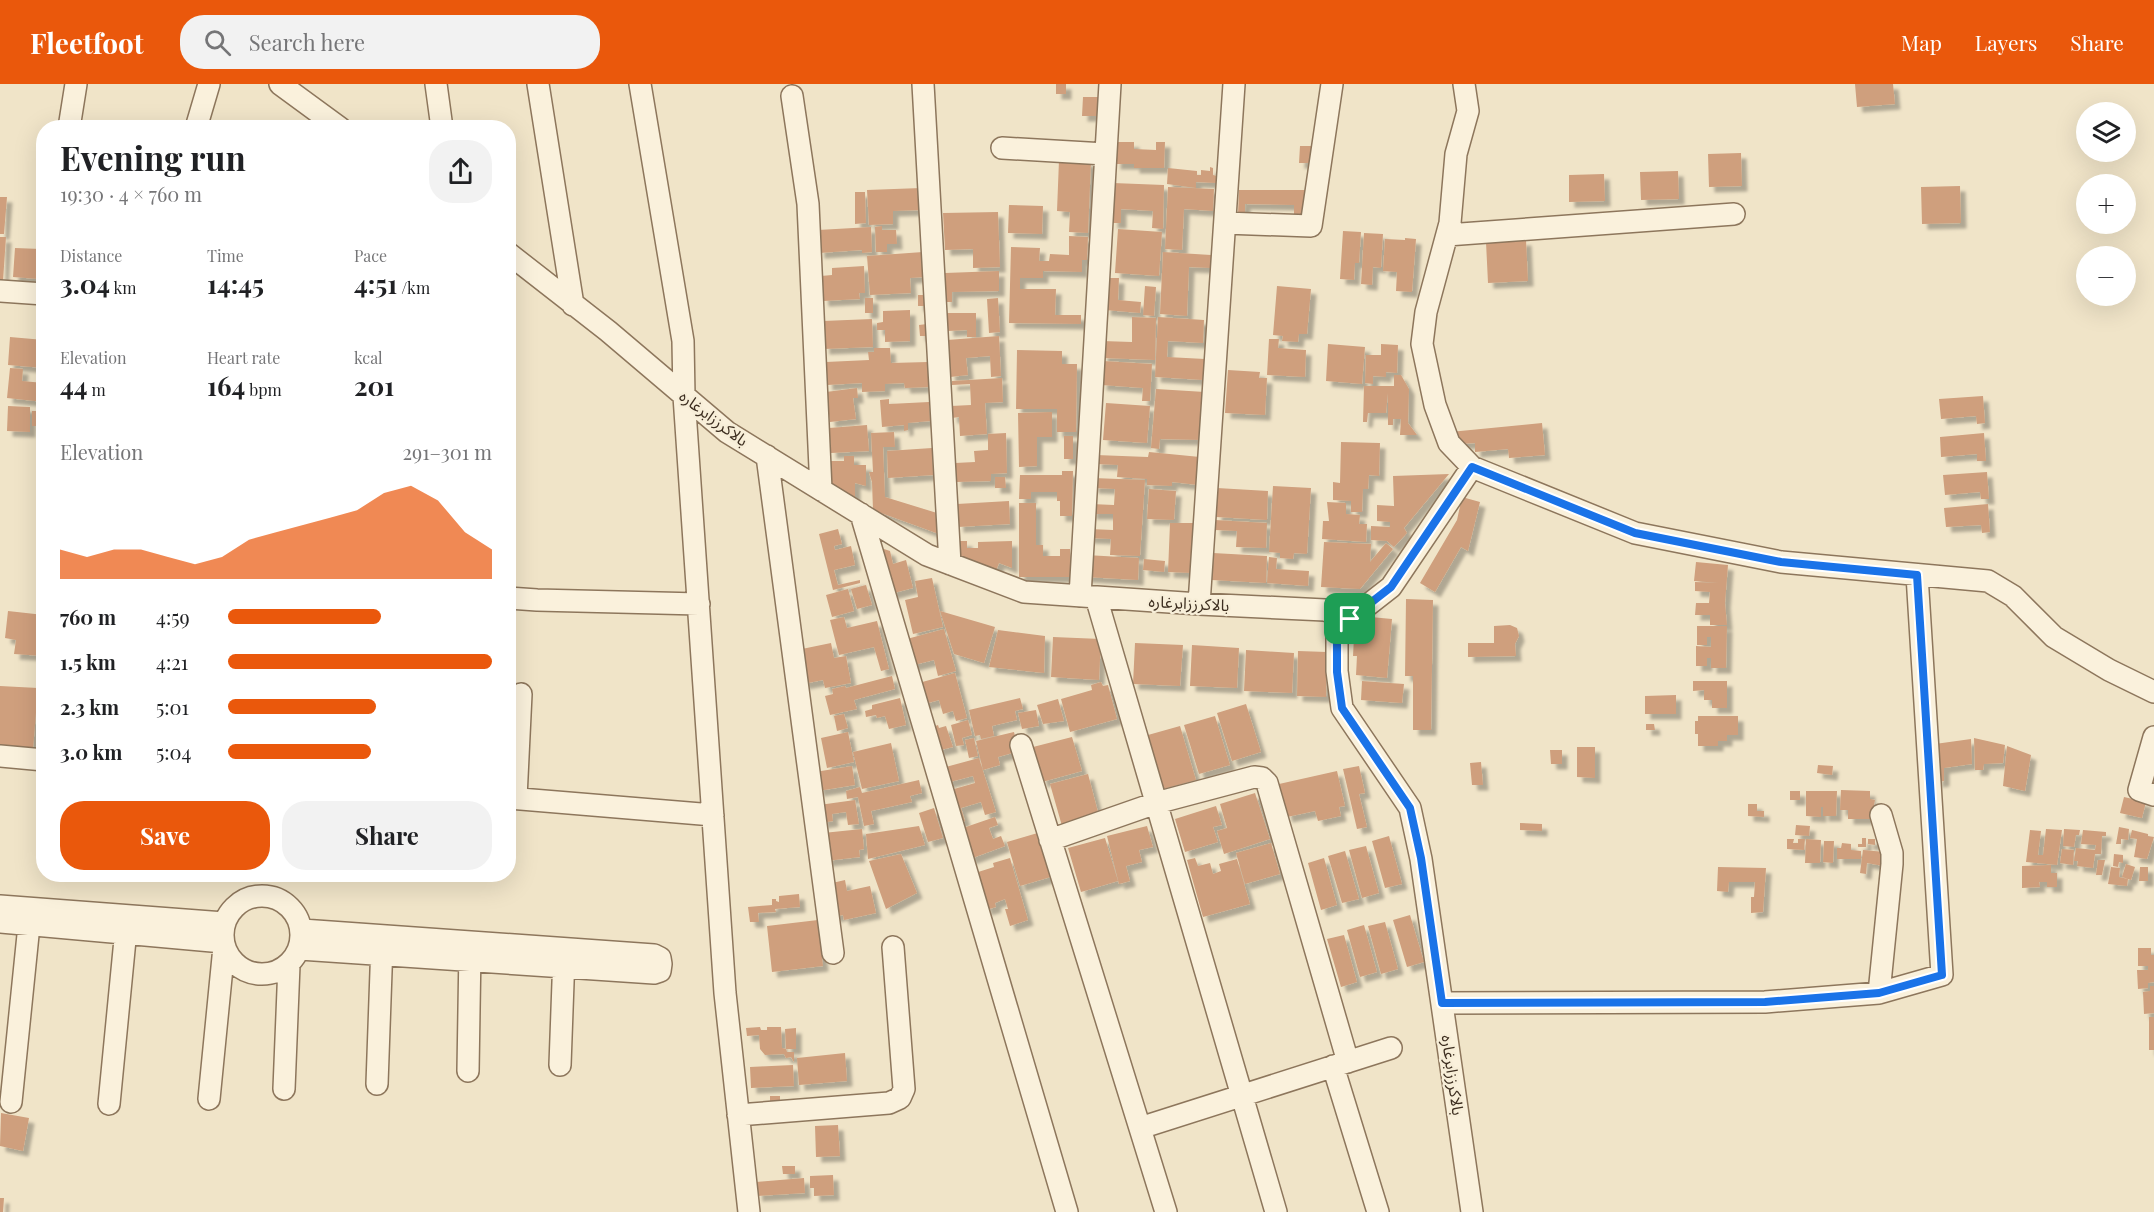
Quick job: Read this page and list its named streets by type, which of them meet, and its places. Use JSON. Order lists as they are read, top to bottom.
{
  "streets": {
    "street": ["بالاکرززابرغاره"]
  },
  "page": {
    "header": "Fleetfoot",
    "search": "Search here",
    "nav": ["Map", "Layers", "Share"],
    "map_buttons": ["+", "−"],
    "heading": ["Evening run", "19:30 · 4 × 760 m"],
    "stats": [
      ["Distance", "3.04 km"],
      ["Time", "14:45"],
      ["Pace", "4:51 /km"],
      ["Elevation", "44 m"],
      ["Heart rate", "164 bpm"],
      ["kcal", "201"]
    ],
    "chart": ["Elevation", "291–301 m"],
    "list": [
      {
        "name": "760 m",
        "note": "4:59"
      },
      {
        "name": "1.5 km",
        "note": "4:21"
      },
      {
        "name": "2.3 km",
        "note": "5:01"
      },
      {
        "name": "3.0 km",
        "note": "5:04"
      }
    ],
    "buttons": ["Save", "Share"]
  }
}
